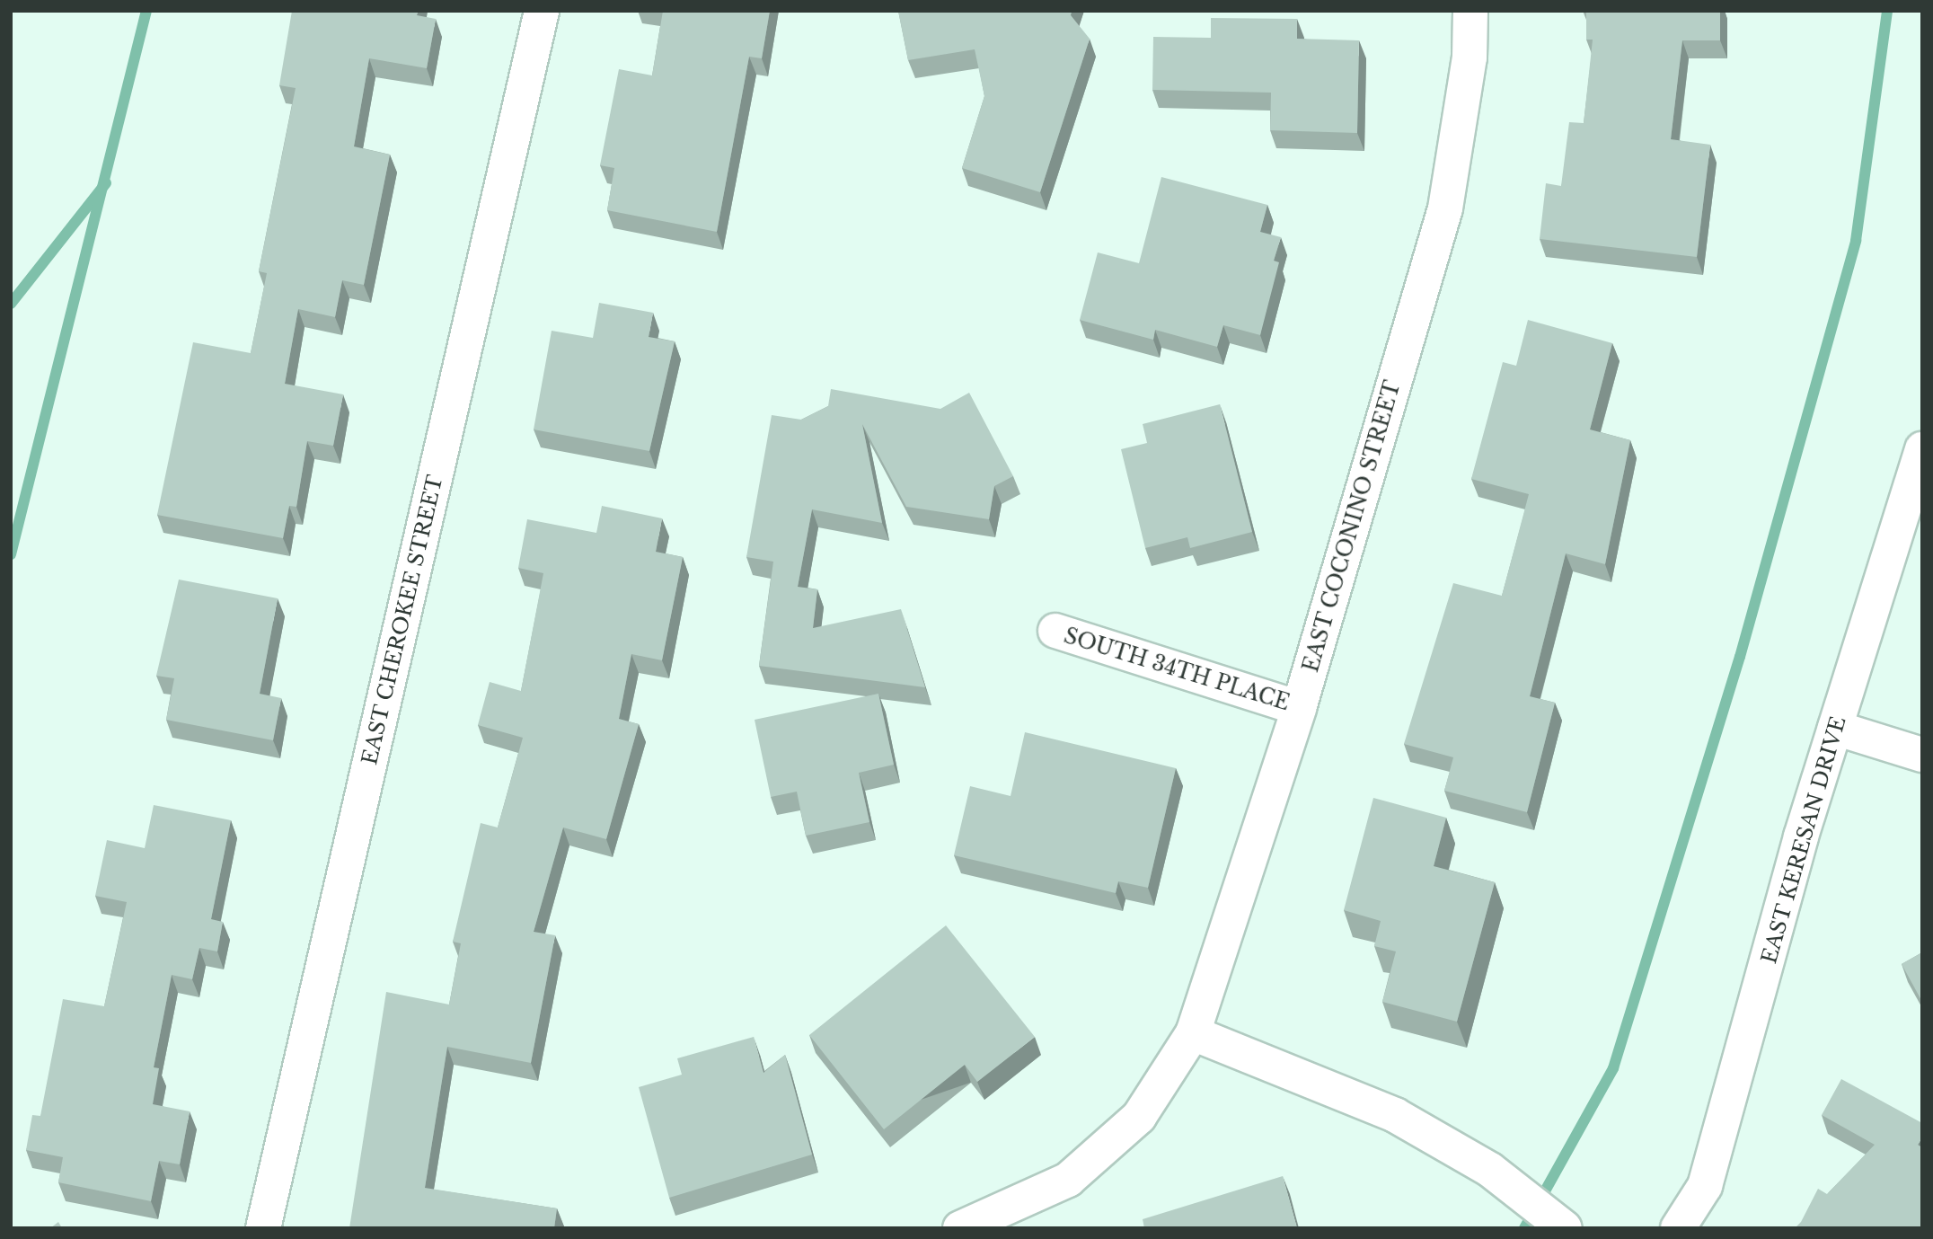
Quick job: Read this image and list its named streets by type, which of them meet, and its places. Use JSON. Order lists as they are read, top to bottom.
{
  "streets": {
    "street": [
      "EAST COCONINO STREET",
      "EAST CHEROKEE STREET",
      "SOUTH 34TH PLACE",
      "EAST KERESAN DRIVE"
    ]
  },
  "crossings": [
    ["EAST COCONINO STREET", "SOUTH 34TH PLACE"]
  ]
}
